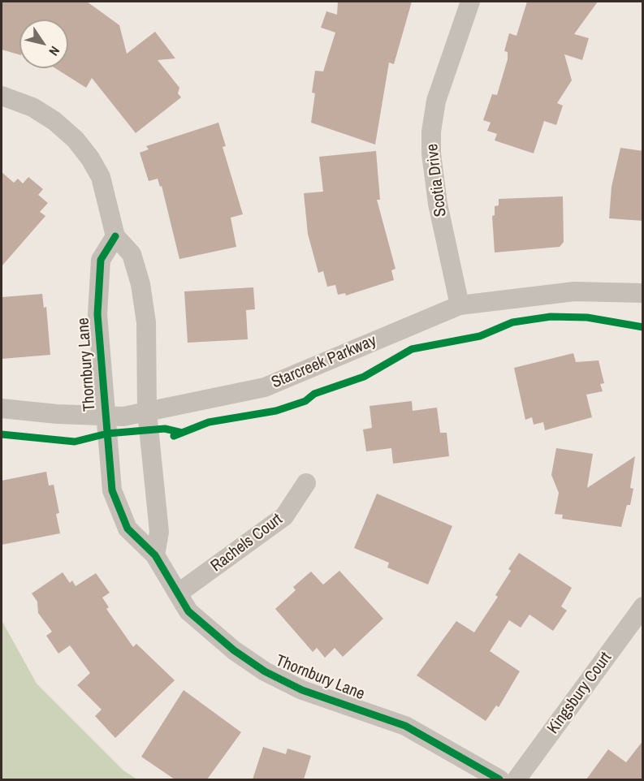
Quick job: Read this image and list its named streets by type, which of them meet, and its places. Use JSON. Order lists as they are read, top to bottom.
{
  "streets": {
    "street": [
      "Scotia Drive",
      "Starcreek Parkway",
      "Thornbury Lane",
      "Rachels Court",
      "Kingsbury Court"
    ]
  },
  "crossings": [
    ["Scotia Drive", "Starcreek Parkway"],
    ["Starcreek Parkway", "Thornbury Lane"],
    ["Thornbury Lane", "Rachels Court"]
  ],
  "north": "bottom right"
}
